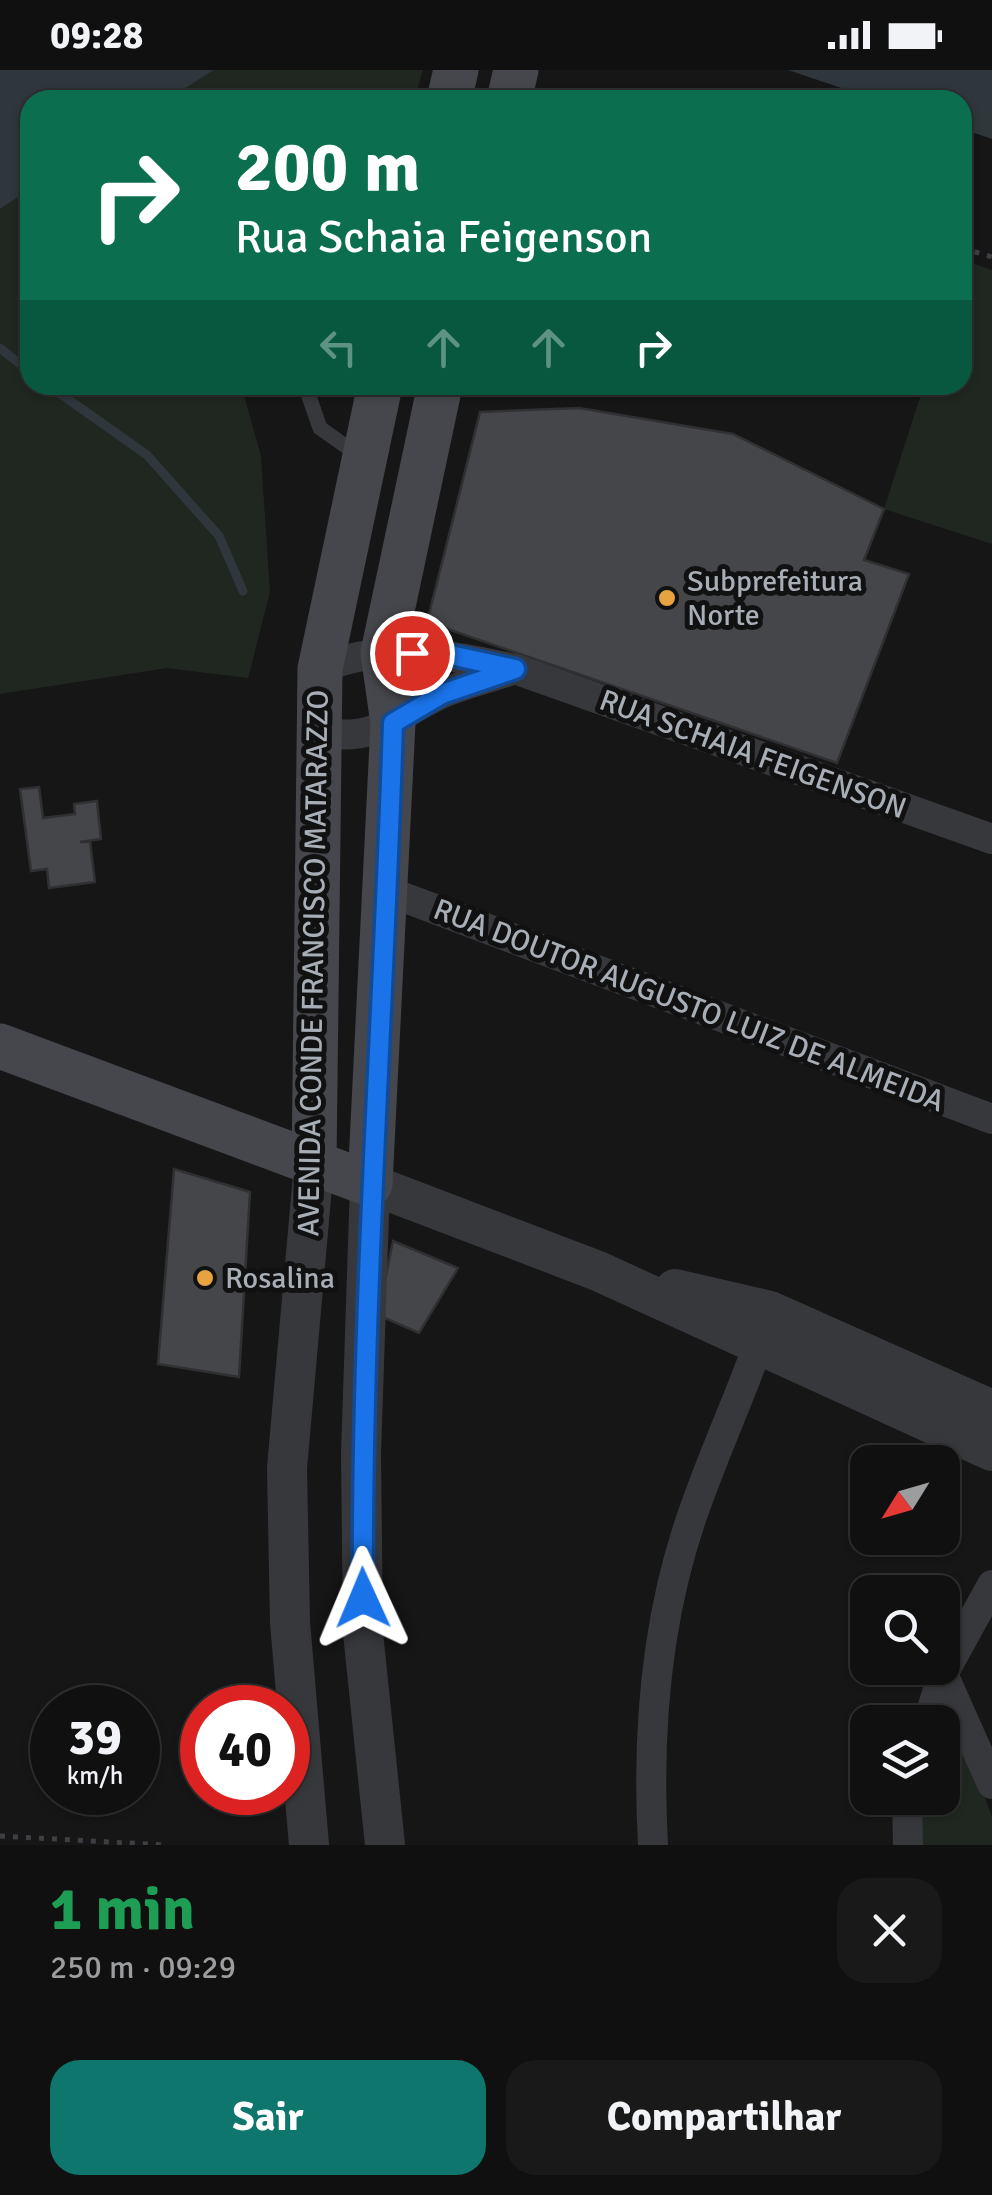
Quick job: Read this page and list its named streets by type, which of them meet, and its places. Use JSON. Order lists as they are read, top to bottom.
{
  "streets": {
    "main road": ["AVENIDA CONDE FRANCISCO MATARAZZO"],
    "street": ["RUA SCHAIA FEIGENSON", "RUA DOUTOR AUGUSTO LUIZ DE ALMEIDA"]
  },
  "crossings": [
    ["RUA SCHAIA FEIGENSON", "AVENIDA CONDE FRANCISCO MATARAZZO"],
    ["AVENIDA CONDE FRANCISCO MATARAZZO", "RUA DOUTOR AUGUSTO LUIZ DE ALMEIDA"]
  ],
  "places": ["Subprefeitura Norte", "Rosalina"],
  "north": "bottom left",
  "page": {
    "status": "09:28",
    "turn": ["200 m", "Rua Schaia Feigenson"],
    "speed": "39 km/h",
    "limit": "40",
    "heading": ["1 min", "250 m · 09:29"],
    "buttons": ["Sair", "Compartilhar"]
  }
}
